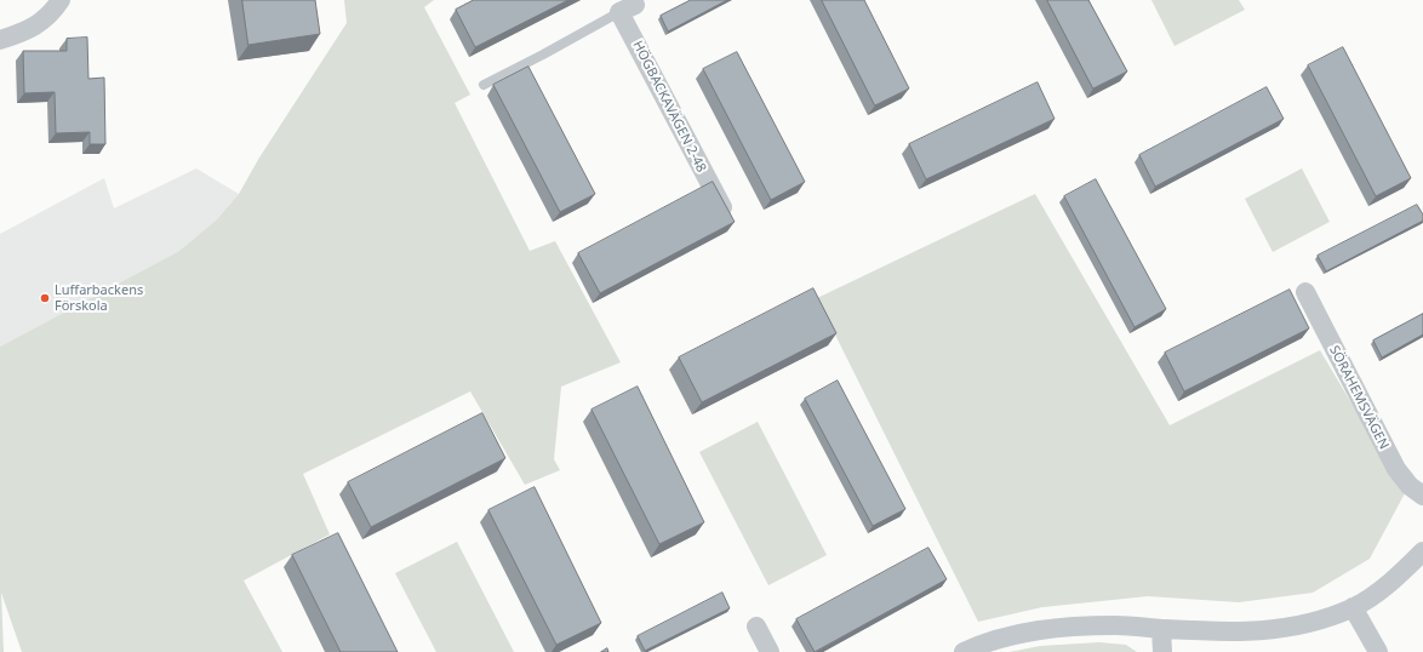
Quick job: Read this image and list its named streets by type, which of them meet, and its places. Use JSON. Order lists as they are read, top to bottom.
{
  "streets": {
    "street": ["HÖGBACKAVÄGEN 2-48", "SÖRAHEMSVÄGEN"]
  },
  "places": ["Luffarbackens Förskola"]
}
